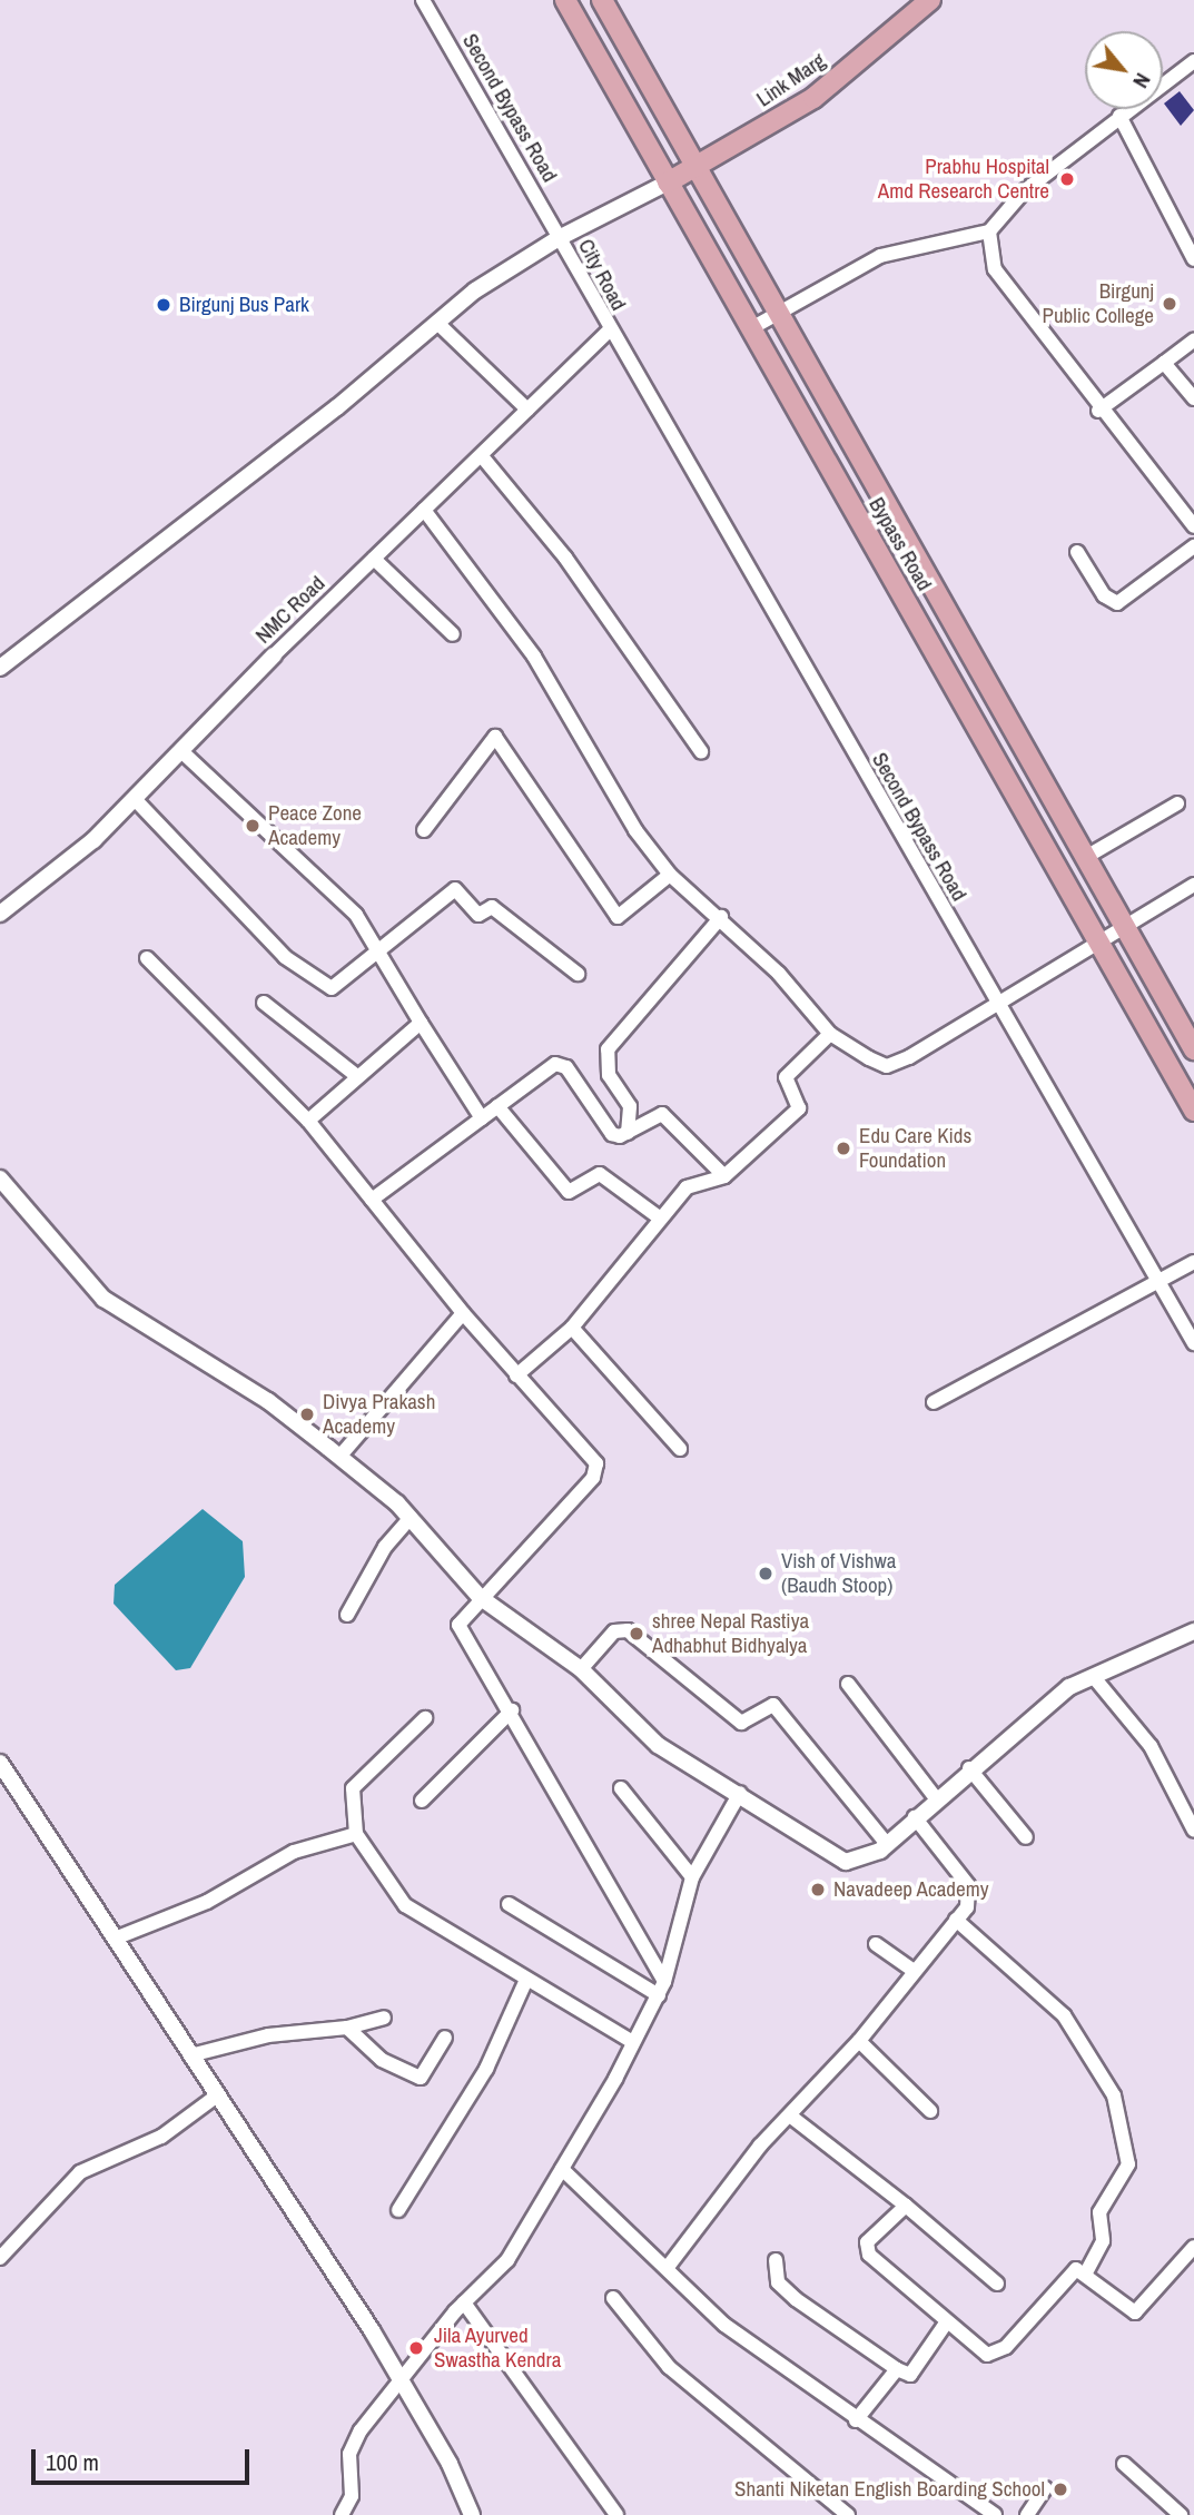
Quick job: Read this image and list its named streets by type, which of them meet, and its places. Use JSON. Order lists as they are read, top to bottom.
{
  "streets": {
    "main road": ["Link Marg", "Bypass Road"],
    "street": ["Second Bypass Road", "City Road", "NMC Road"]
  },
  "crossings": [
    ["Link Marg", "Bypass Road"],
    ["Second Bypass Road", "City Road"],
    ["Second Bypass Road", "NMC Road"],
    ["City Road", "NMC Road"]
  ],
  "places": [
    "Prabhu Hospital Amd Research Centre",
    "Birgunj Public College",
    "Birgunj Bus Park",
    "Peace Zone Academy",
    "Edu Care Kids Foundation",
    "Divya Prakash Academy",
    "Vish of Vishwa (Baudh Stoop)",
    "shree Nepal Rastiya Adhabhut Bidhyalya",
    "Navadeep Academy",
    "Jila Ayurved Swastha Kendra",
    "Shanti Niketan English Boarding School"
  ],
  "scale_bar": "100 m",
  "north": "bottom right"
}
